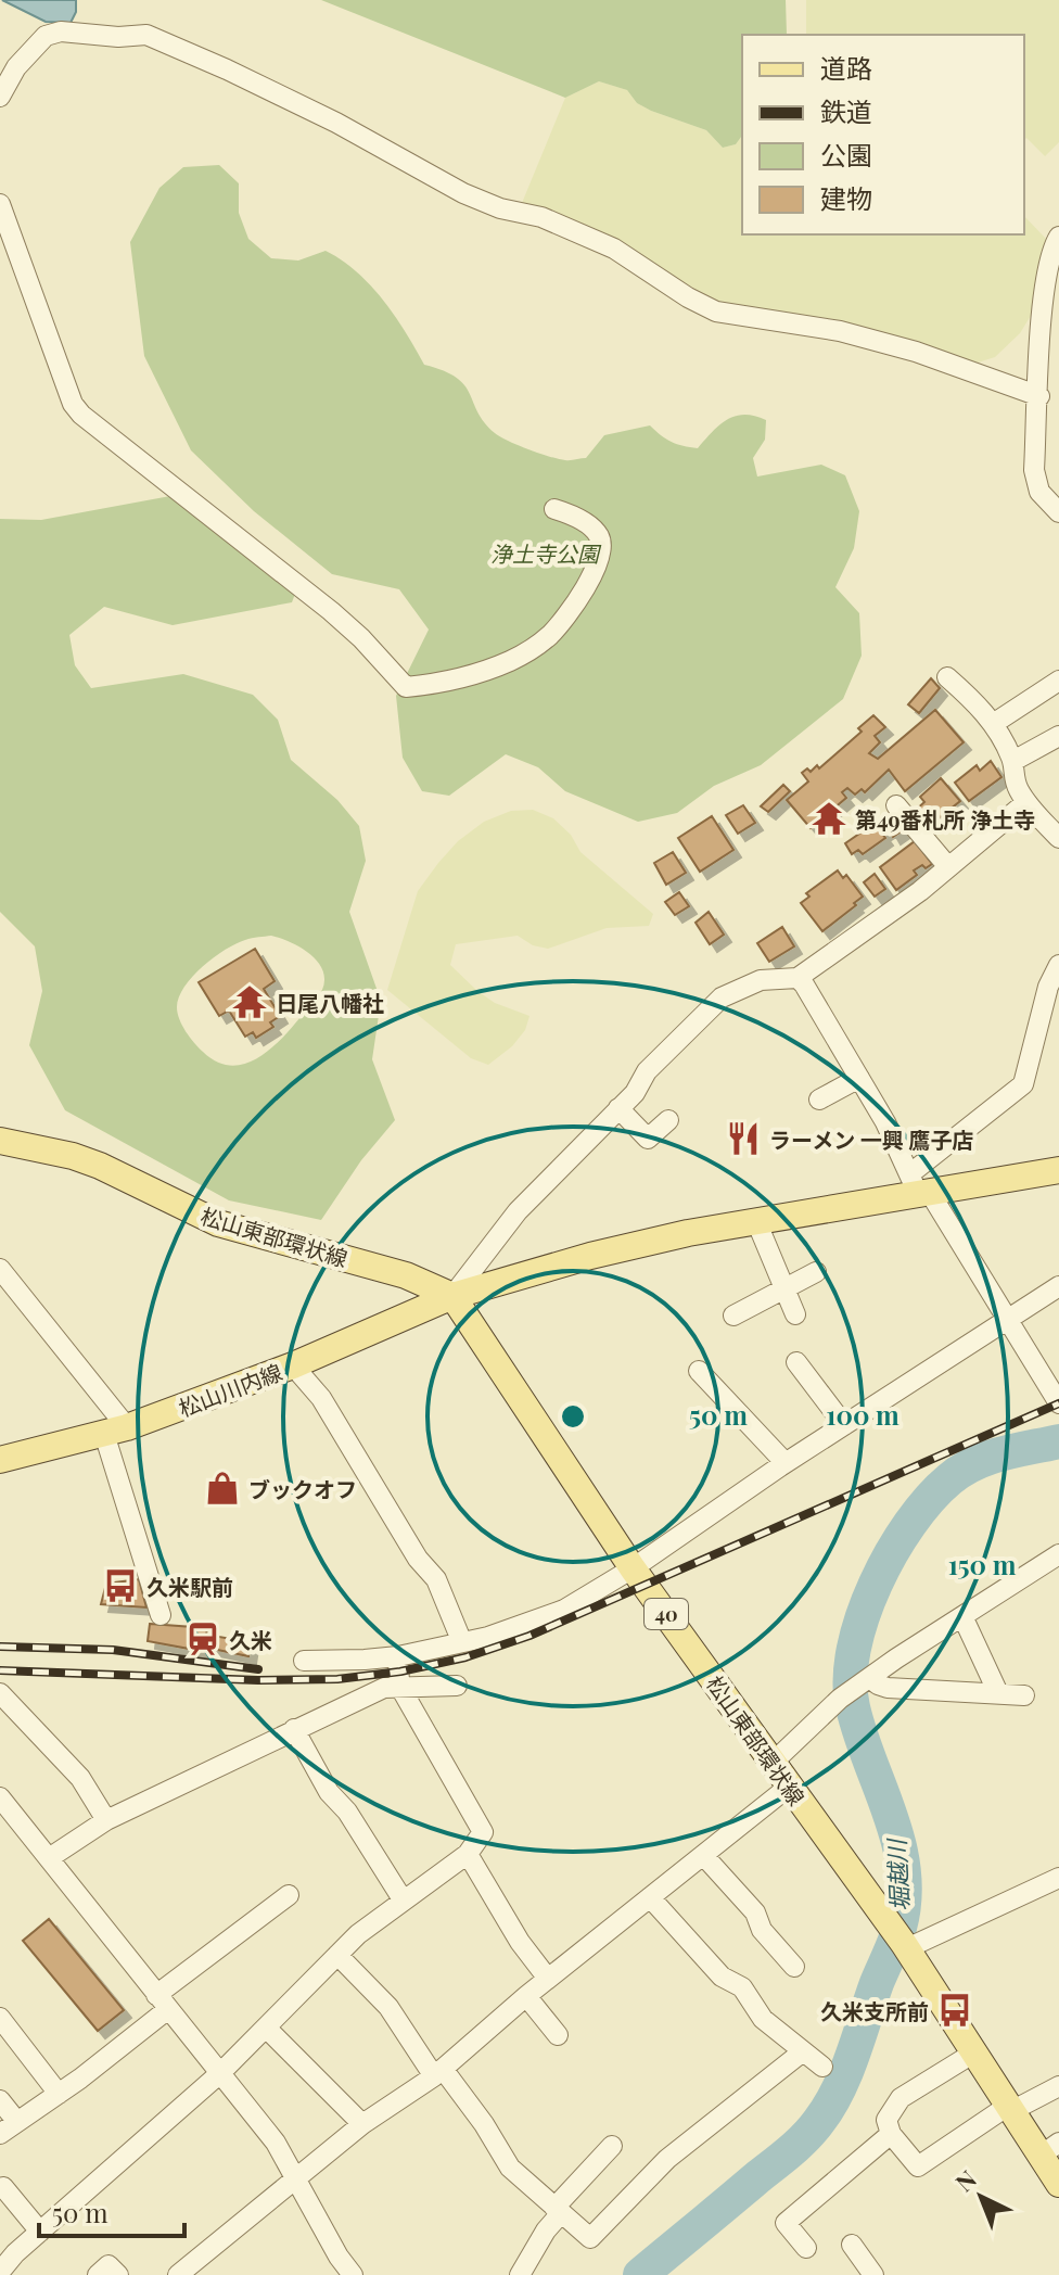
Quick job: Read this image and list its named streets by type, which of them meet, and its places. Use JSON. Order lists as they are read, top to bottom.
{
  "streets": {
    "main road": ["松山東部環状線", "松山川内線", "40"]
  },
  "crossings": [
    ["松山東部環状線", "松山川内線"]
  ],
  "water": ["堀越川"],
  "parks": ["浄土寺公園"],
  "places": {
    "temple": ["第49番札所 浄土寺", "日尾八幡社"],
    "restaurant": ["ラーメン 一興 鷹子店"],
    "shop": ["ブックオフ"],
    "bus stop": ["久米駅前", "久米支所前"],
    "station": ["久米"]
  },
  "legend": [
    "道路",
    "鉄道",
    "公園",
    "建物"
  ],
  "scale_bar": "50 m",
  "north": "top left",
  "rings": ["50 m", "100 m", "150 m"]
}
